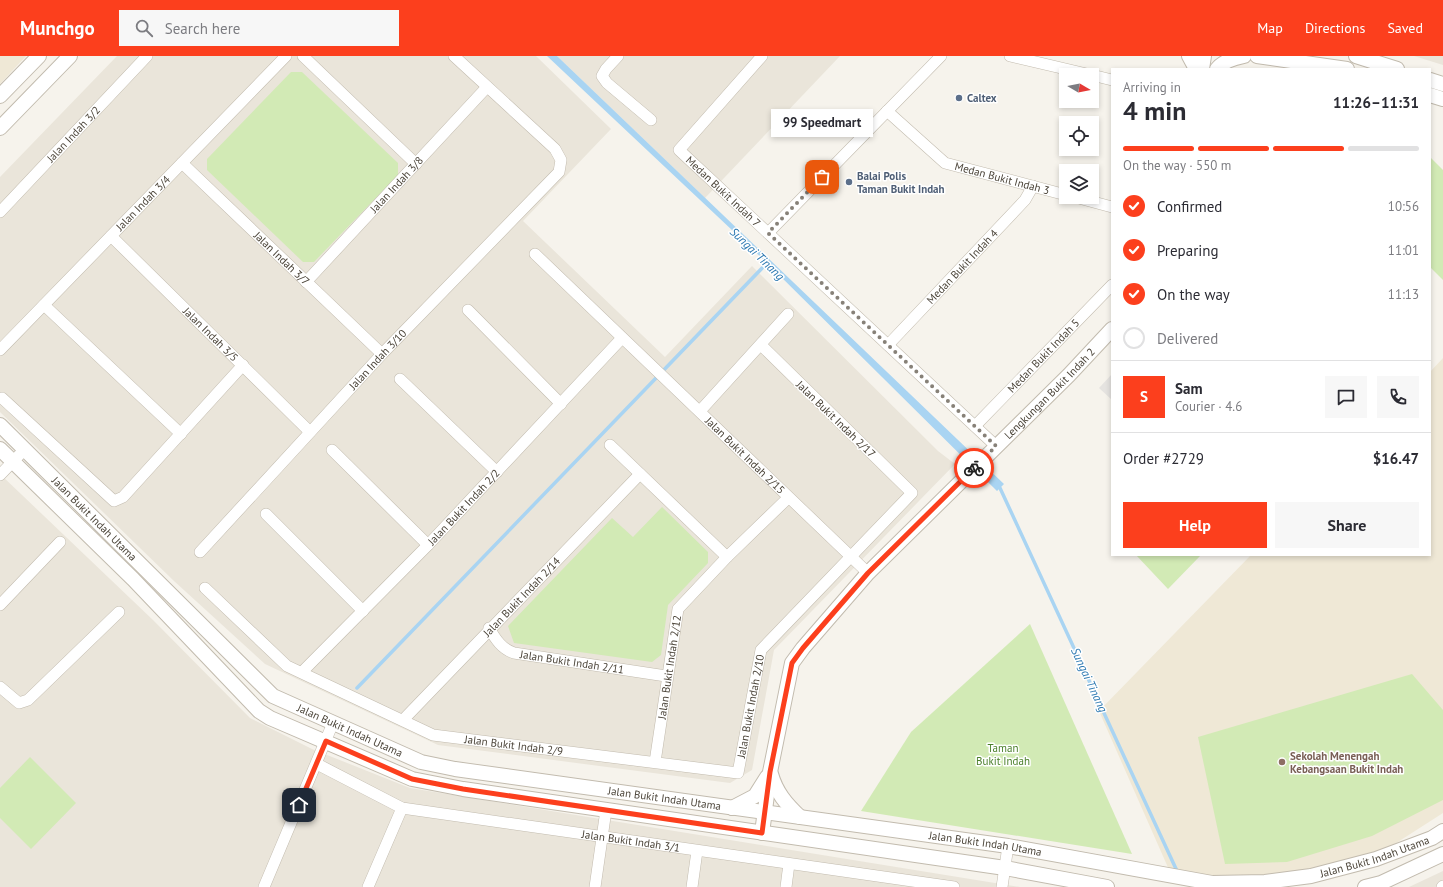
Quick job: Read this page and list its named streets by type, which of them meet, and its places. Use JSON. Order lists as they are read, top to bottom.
{
  "streets": {
    "street": [
      "Jalan Indah 3/2",
      "Medan Bukit Indah 3",
      "Jalan Indah 3/8",
      "Medan Bukit Indah 7",
      "Jalan Indah 3/4",
      "Jalan Indah 3/7",
      "Medan Bukit Indah 4",
      "Jalan Indah 3/5",
      "Medan Bukit Indah 5",
      "Jalan Indah 3/10",
      "Lengkungan Bukit Indah 2",
      "Jalan Bukit Indah 2/17",
      "Jalan Bukit Indah 2/15",
      "Jalan Bukit Indah 2/2",
      "Jalan Bukit Indah Utama",
      "Jalan Bukit Indah 2/14",
      "Jalan Bukit Indah 2/11",
      "Jalan Bukit Indah 2/12",
      "Jalan Bukit Indah 2/10",
      "Jalan Bukit Indah 2/9",
      "Jalan Bukit Indah 3/1"
    ]
  },
  "crossings": [
    ["Medan Bukit Indah 3", "Medan Bukit Indah 4"],
    ["Jalan Indah 3/8", "Jalan Indah 3/7"],
    ["Jalan Indah 3/8", "Jalan Indah 3/10"],
    ["Medan Bukit Indah 7", "Medan Bukit Indah 4"],
    ["Medan Bukit Indah 7", "Medan Bukit Indah 5"],
    ["Medan Bukit Indah 7", "Lengkungan Bukit Indah 2"],
    ["Jalan Indah 3/4", "Jalan Indah 3/7"],
    ["Jalan Indah 3/4", "Jalan Indah 3/5"],
    ["Jalan Indah 3/7", "Jalan Indah 3/10"],
    ["Jalan Indah 3/5", "Jalan Indah 3/10"],
    ["Lengkungan Bukit Indah 2", "Jalan Bukit Indah 2/15"],
    ["Lengkungan Bukit Indah 2", "Jalan Bukit Indah Utama"],
    ["Jalan Bukit Indah 2/17", "Jalan Bukit Indah 2/10"],
    ["Jalan Bukit Indah 2/15", "Jalan Bukit Indah 2/2"],
    ["Jalan Bukit Indah 2/15", "Jalan Bukit Indah 2/12"],
    ["Jalan Bukit Indah 2/15", "Jalan Bukit Indah 2/10"],
    ["Jalan Bukit Indah 2/2", "Jalan Bukit Indah 2/9"],
    ["Jalan Bukit Indah 2/14", "Jalan Bukit Indah 2/11"],
    ["Jalan Bukit Indah 2/14", "Jalan Bukit Indah 2/9"],
    ["Jalan Bukit Indah 2/11", "Jalan Bukit Indah 2/12"],
    ["Jalan Bukit Indah 2/12", "Jalan Bukit Indah 2/9"],
    ["Jalan Bukit Indah 2/10", "Jalan Bukit Indah 2/9"]
  ],
  "water": ["Sungai Tinang"],
  "parks": ["Taman Bukit Indah"],
  "places": [
    "Caltex",
    "99 Speedmart",
    "Balai Polis Taman Bukit Indah",
    "Sekolah Menengah Kebangsaan Bukit Indah"
  ],
  "north": "right",
  "page": {
    "header": "Munchgo",
    "search": "Search here",
    "nav": ["Map", "Directions", "Saved"],
    "heading": ["4 min", "Arriving in", "11:26–11:31"],
    "panel": [
      "Sam",
      "Courier · 4.6",
      "Order #2729",
      "$16.47"
    ],
    "bubble": "99 Speedmart",
    "bar": "On the way · 550 m",
    "list": [
      ["Confirmed", "10:56"],
      ["Preparing", "11:01"],
      ["On the way", "11:13"],
      "Delivered"
    ],
    "round": "S",
    "buttons": ["Help", "Share"]
  }
}
